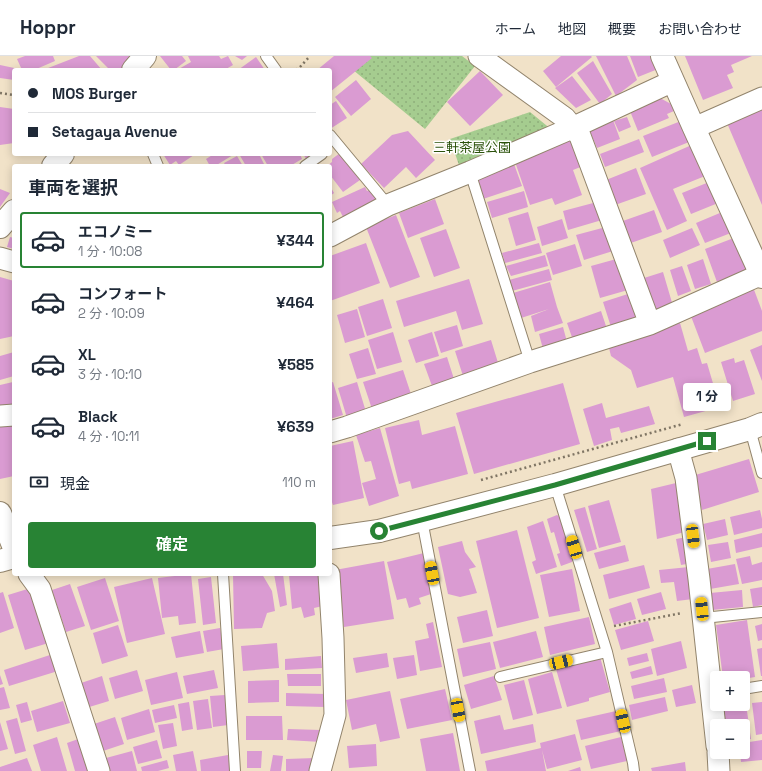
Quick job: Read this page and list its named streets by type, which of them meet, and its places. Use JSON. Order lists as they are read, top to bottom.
{
  "parks": ["三軒茶屋公園"],
  "page": {
    "header": "Hoppr",
    "nav": [
      "ホーム",
      "地図",
      "概要",
      "お問い合わせ"
    ],
    "banner": ["MOS Burger", "Setagaya Avenue"],
    "heading": "車両を選択",
    "list": [
      {
        "name": "エコノミー",
        "note": "1 分 · 10:08",
        "value": "¥344"
      },
      {
        "name": "コンフォート",
        "note": "2 分 · 10:09",
        "value": "¥464"
      },
      {
        "name": "XL",
        "note": "3 分 · 10:10",
        "value": "¥585"
      },
      {
        "name": "Black",
        "note": "4 分 · 10:11",
        "value": "¥639"
      }
    ],
    "bubble": "1 分",
    "pay": ["現金", "110 m"],
    "buttons": "確定",
    "map_buttons": ["+", "−"]
  }
}
